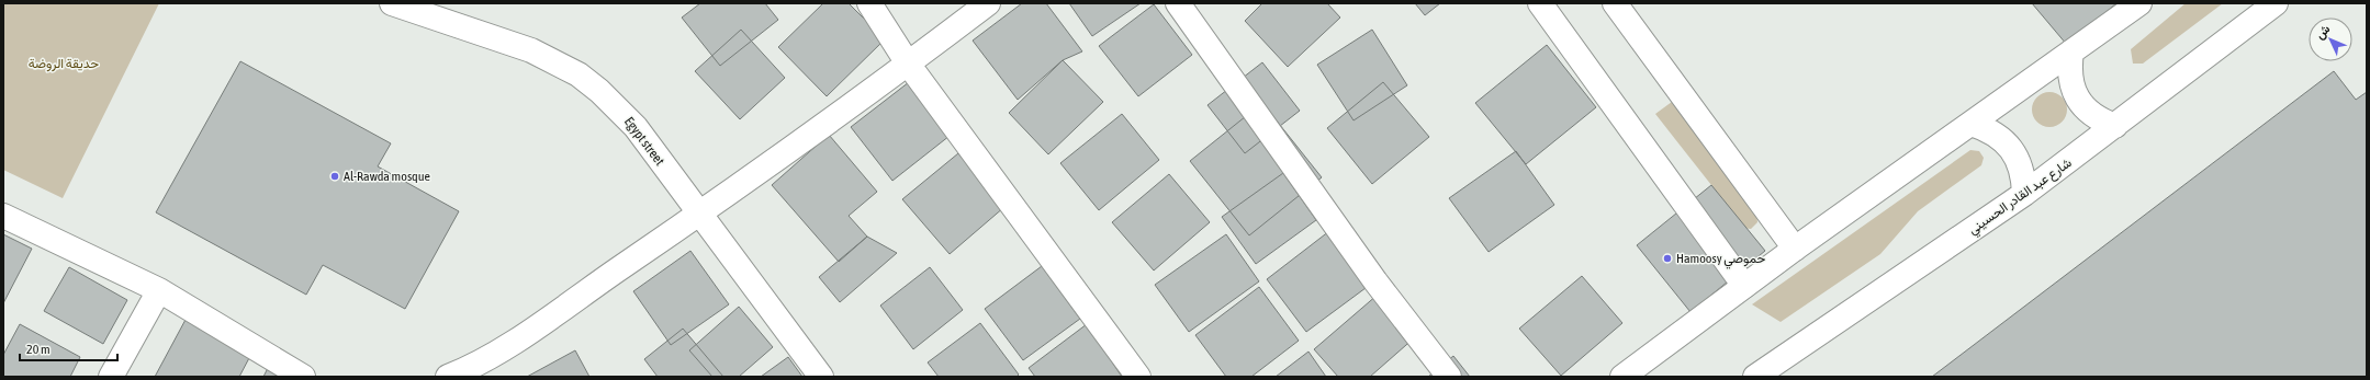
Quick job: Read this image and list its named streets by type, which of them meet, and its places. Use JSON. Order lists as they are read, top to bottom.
{
  "streets": {
    "street": ["Egypt street", "شارع عبد القادر الحسيني"]
  },
  "parks": ["حديقة الروضة"],
  "places": ["Al-Rawda mosque", "Hamoosy حموصي"],
  "scale_bar": "20 m",
  "north": "top left"
}
